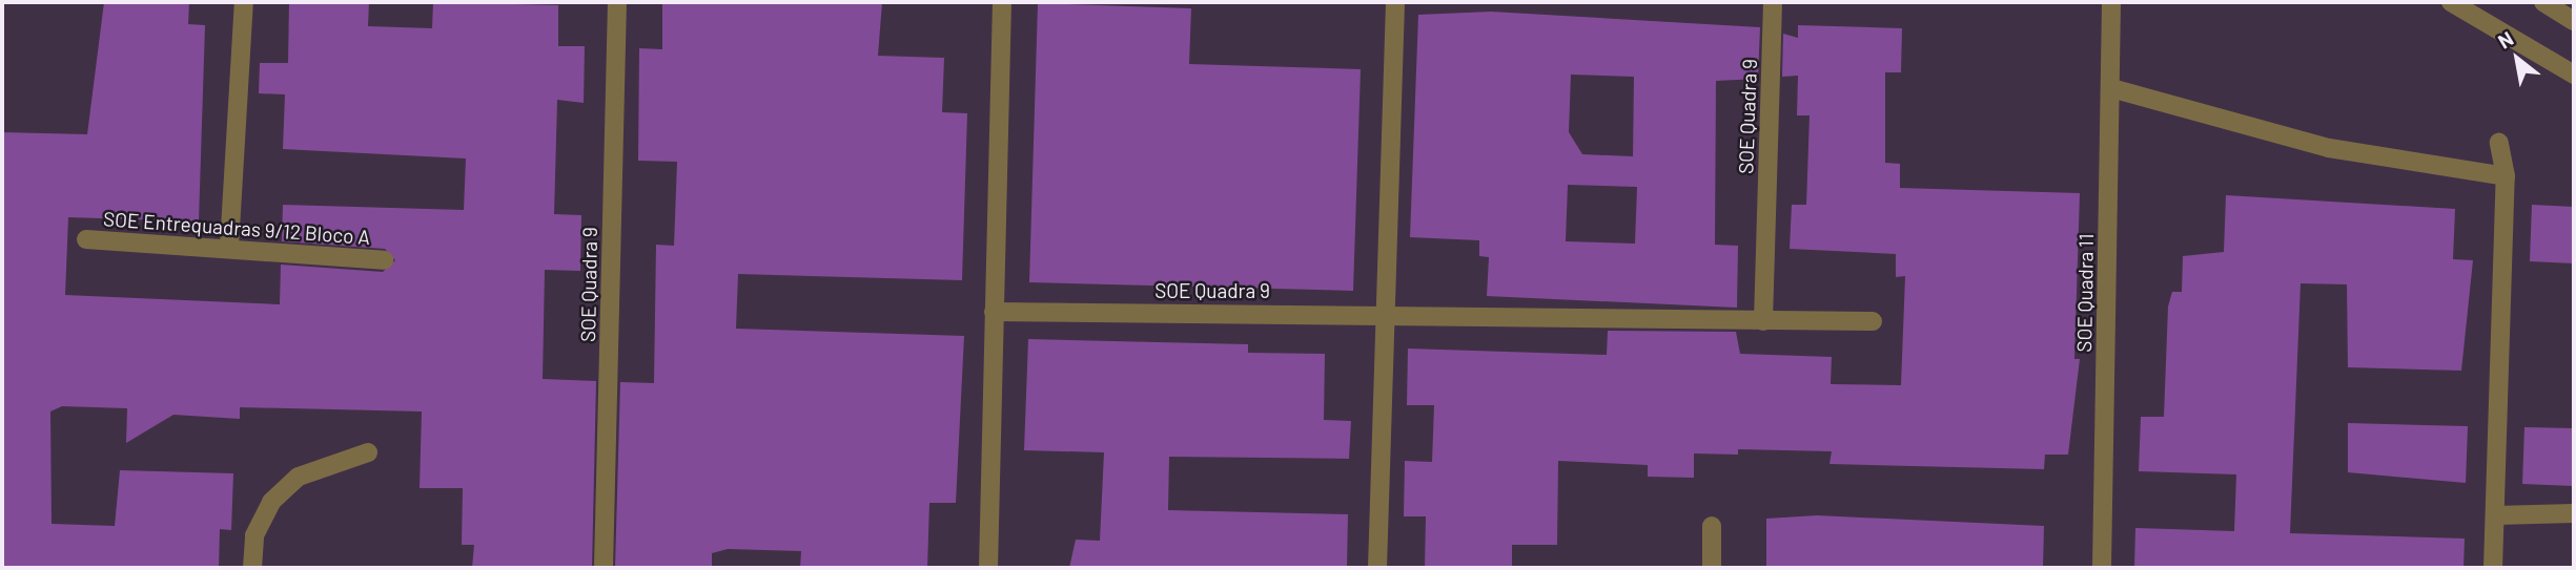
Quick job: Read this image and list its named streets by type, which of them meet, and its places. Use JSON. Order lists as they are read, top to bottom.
{
  "streets": {
    "street": ["SOE Quadra 9", "SOE Entrequadras 9/12 Bloco A", "SOE Quadra 11"]
  },
  "north": "top left"
}
